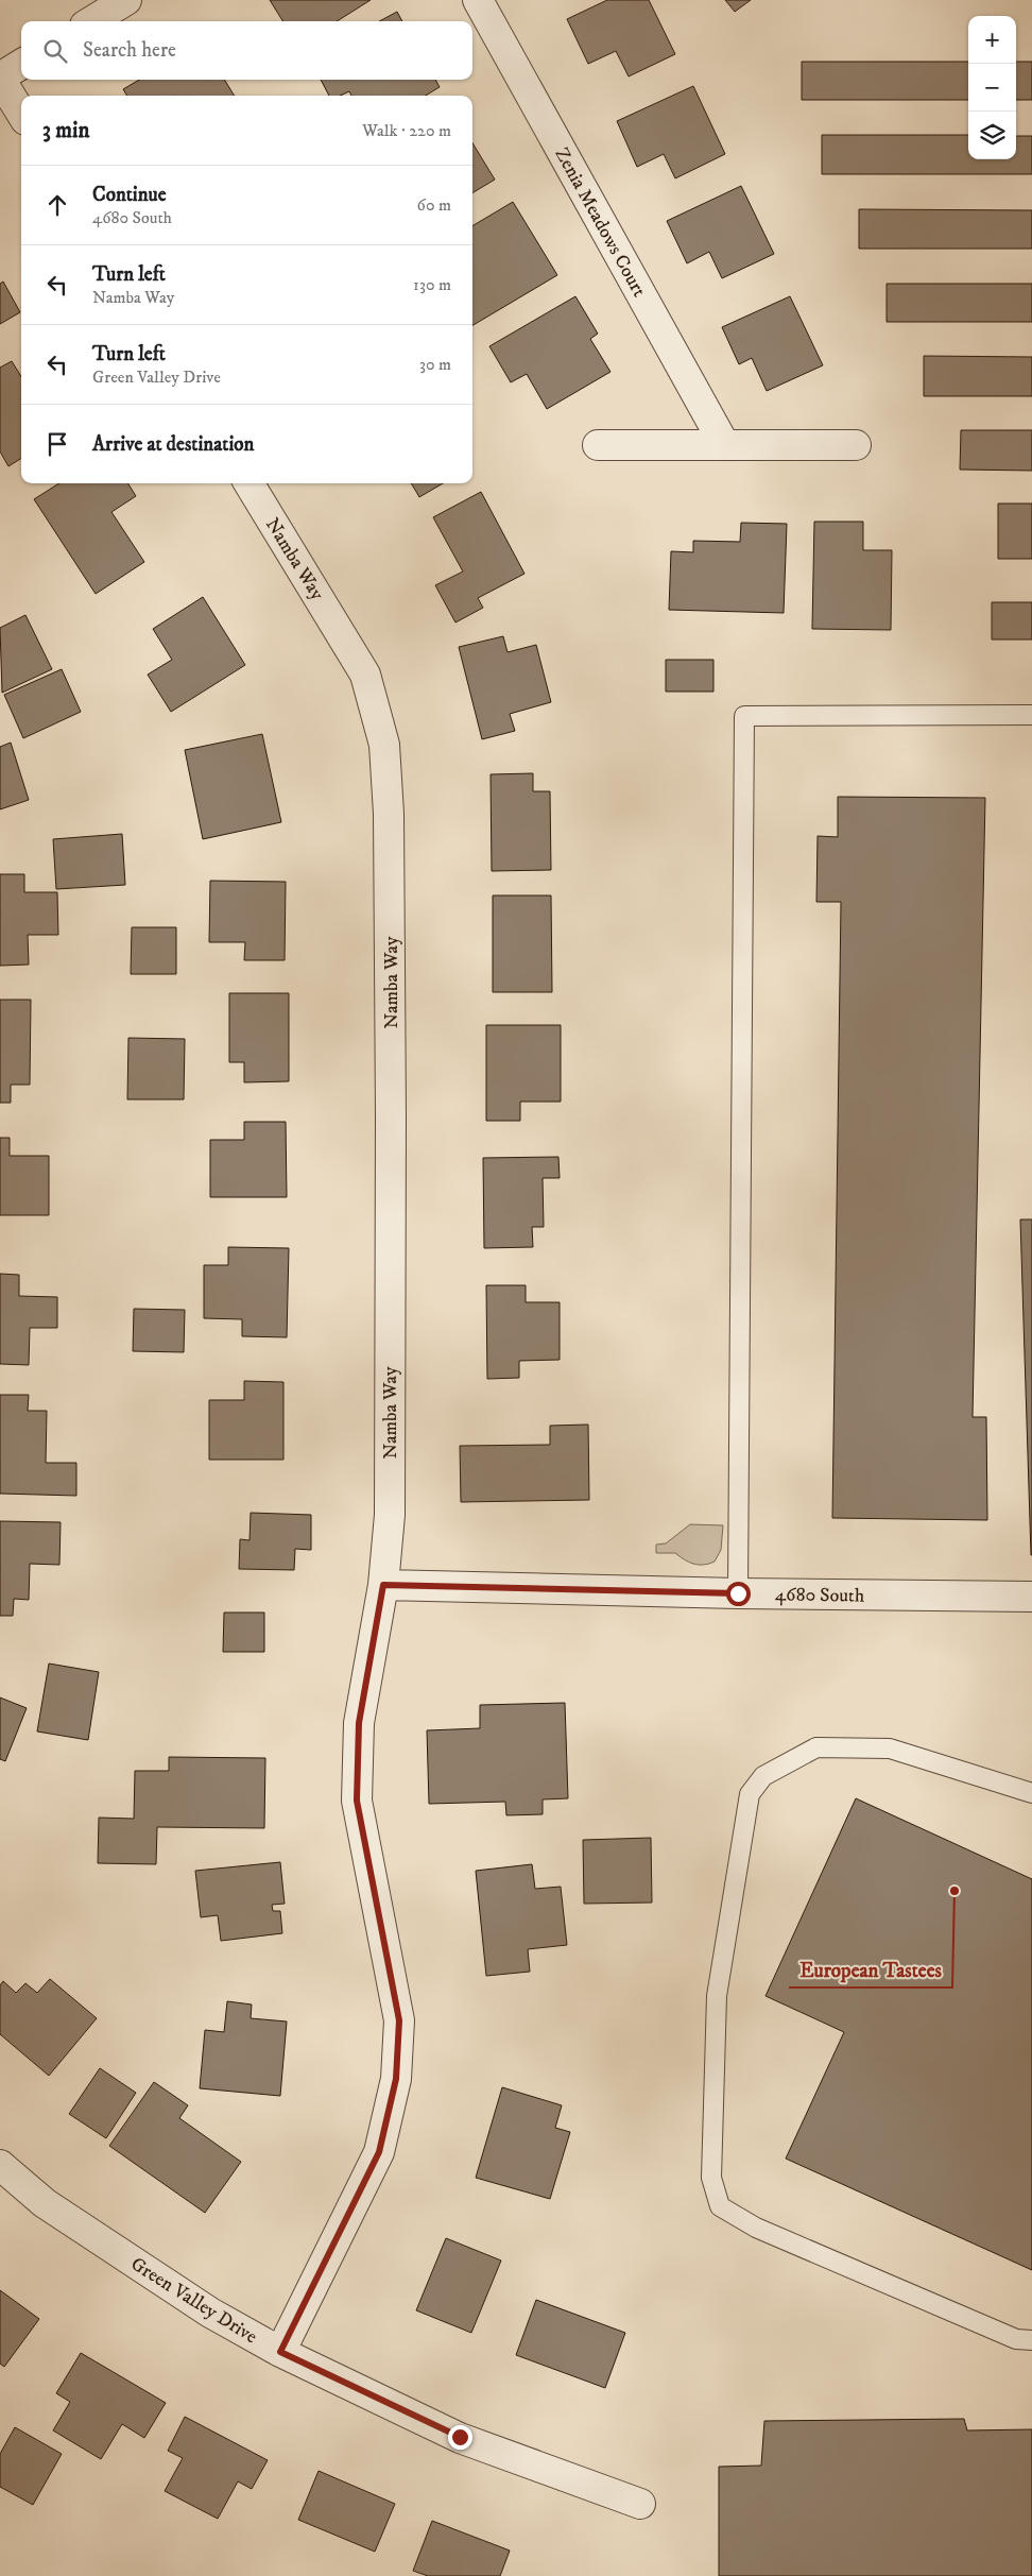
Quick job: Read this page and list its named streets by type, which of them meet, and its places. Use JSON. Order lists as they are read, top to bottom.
{
  "streets": {
    "street": [
      "Zenia Meadows Court",
      "Namba Way",
      "4680 South",
      "Green Valley Drive"
    ]
  },
  "crossings": [
    ["Namba Way", "4680 South"],
    ["Namba Way", "Green Valley Drive"]
  ],
  "places": ["European Tastees"],
  "page": {
    "map_buttons": ["+", "−"],
    "search": "Search here",
    "heading": ["3 min", "Walk · 220 m"],
    "list": [
      ["Continue", "4680 South", "60 m"],
      ["Turn left", "Namba Way", "130 m"],
      ["Turn left", "Green Valley Drive", "30 m"],
      "Arrive at destination"
    ]
  }
}
